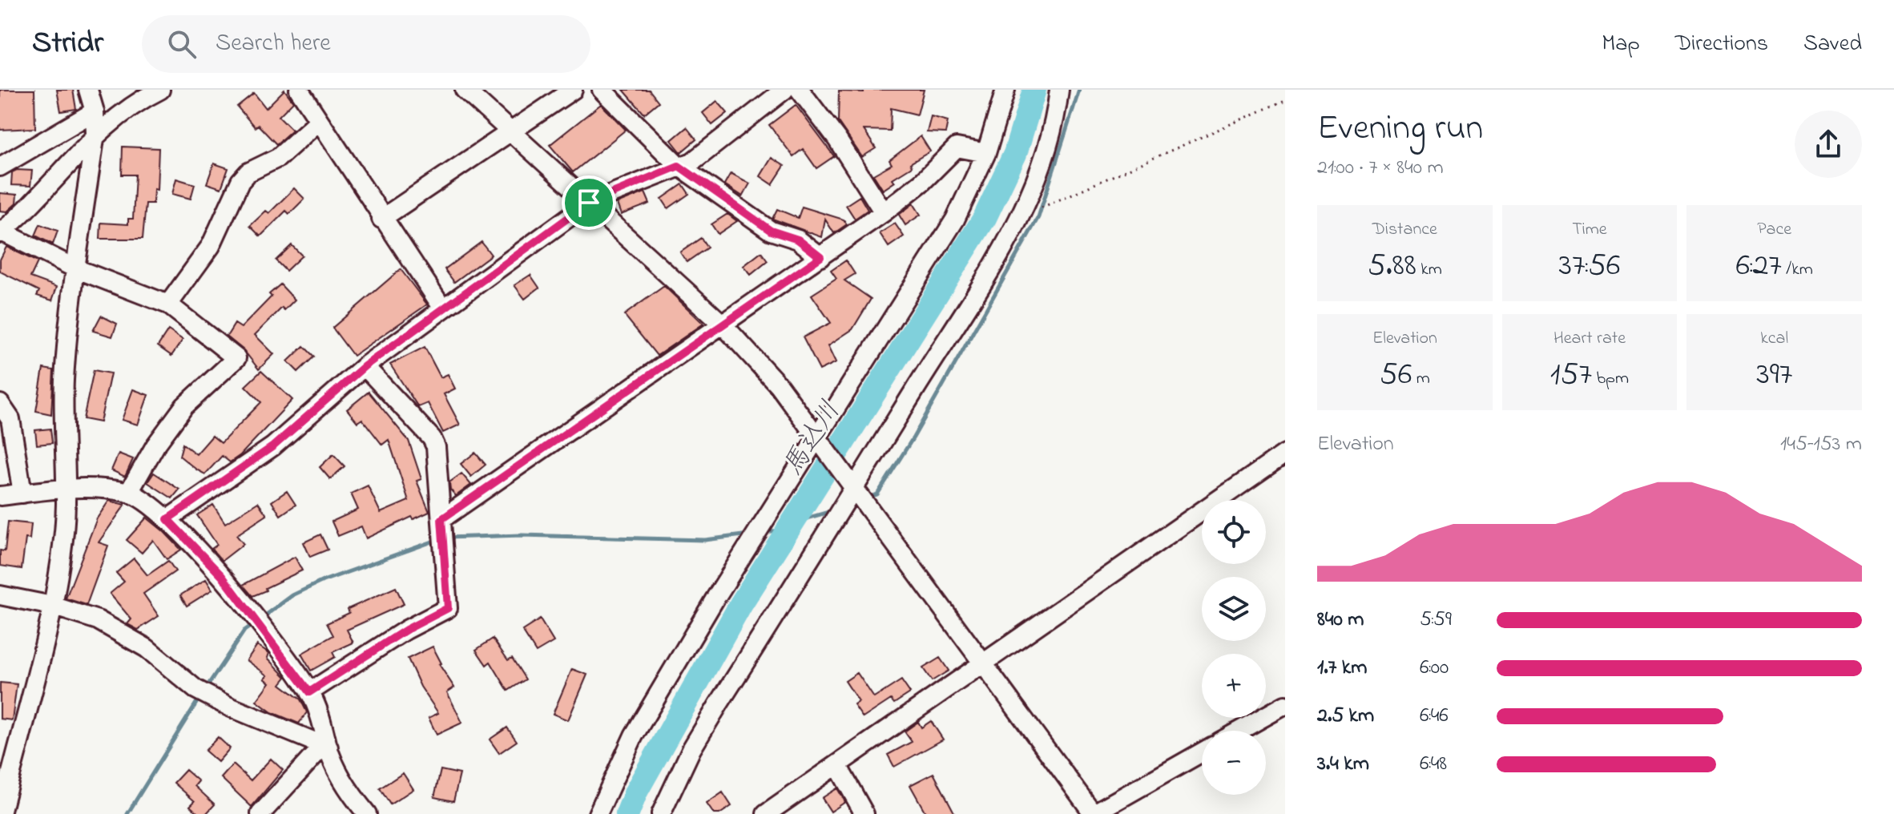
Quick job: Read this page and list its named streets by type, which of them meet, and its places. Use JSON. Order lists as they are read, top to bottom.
{
  "water": ["馬込川"],
  "page": {
    "header": "Stridr",
    "search": "Search here",
    "nav": ["Map", "Directions", "Saved"],
    "heading": ["Evening run", "21:00 · 7 × 840 m"],
    "stats": [
      ["Distance", "5.88 km"],
      ["Time", "37:56"],
      ["Pace", "6:27 /km"],
      ["Elevation", "56 m"],
      ["Heart rate", "157 bpm"],
      ["kcal", "397"]
    ],
    "chart": ["Elevation", "145–153 m"],
    "map_buttons": ["+", "−"],
    "list": [
      {
        "name": "840 m",
        "note": "5:59"
      },
      {
        "name": "1.7 km",
        "note": "6:00"
      },
      {
        "name": "2.5 km",
        "note": "6:46"
      },
      {
        "name": "3.4 km",
        "note": "6:48"
      }
    ]
  }
}
